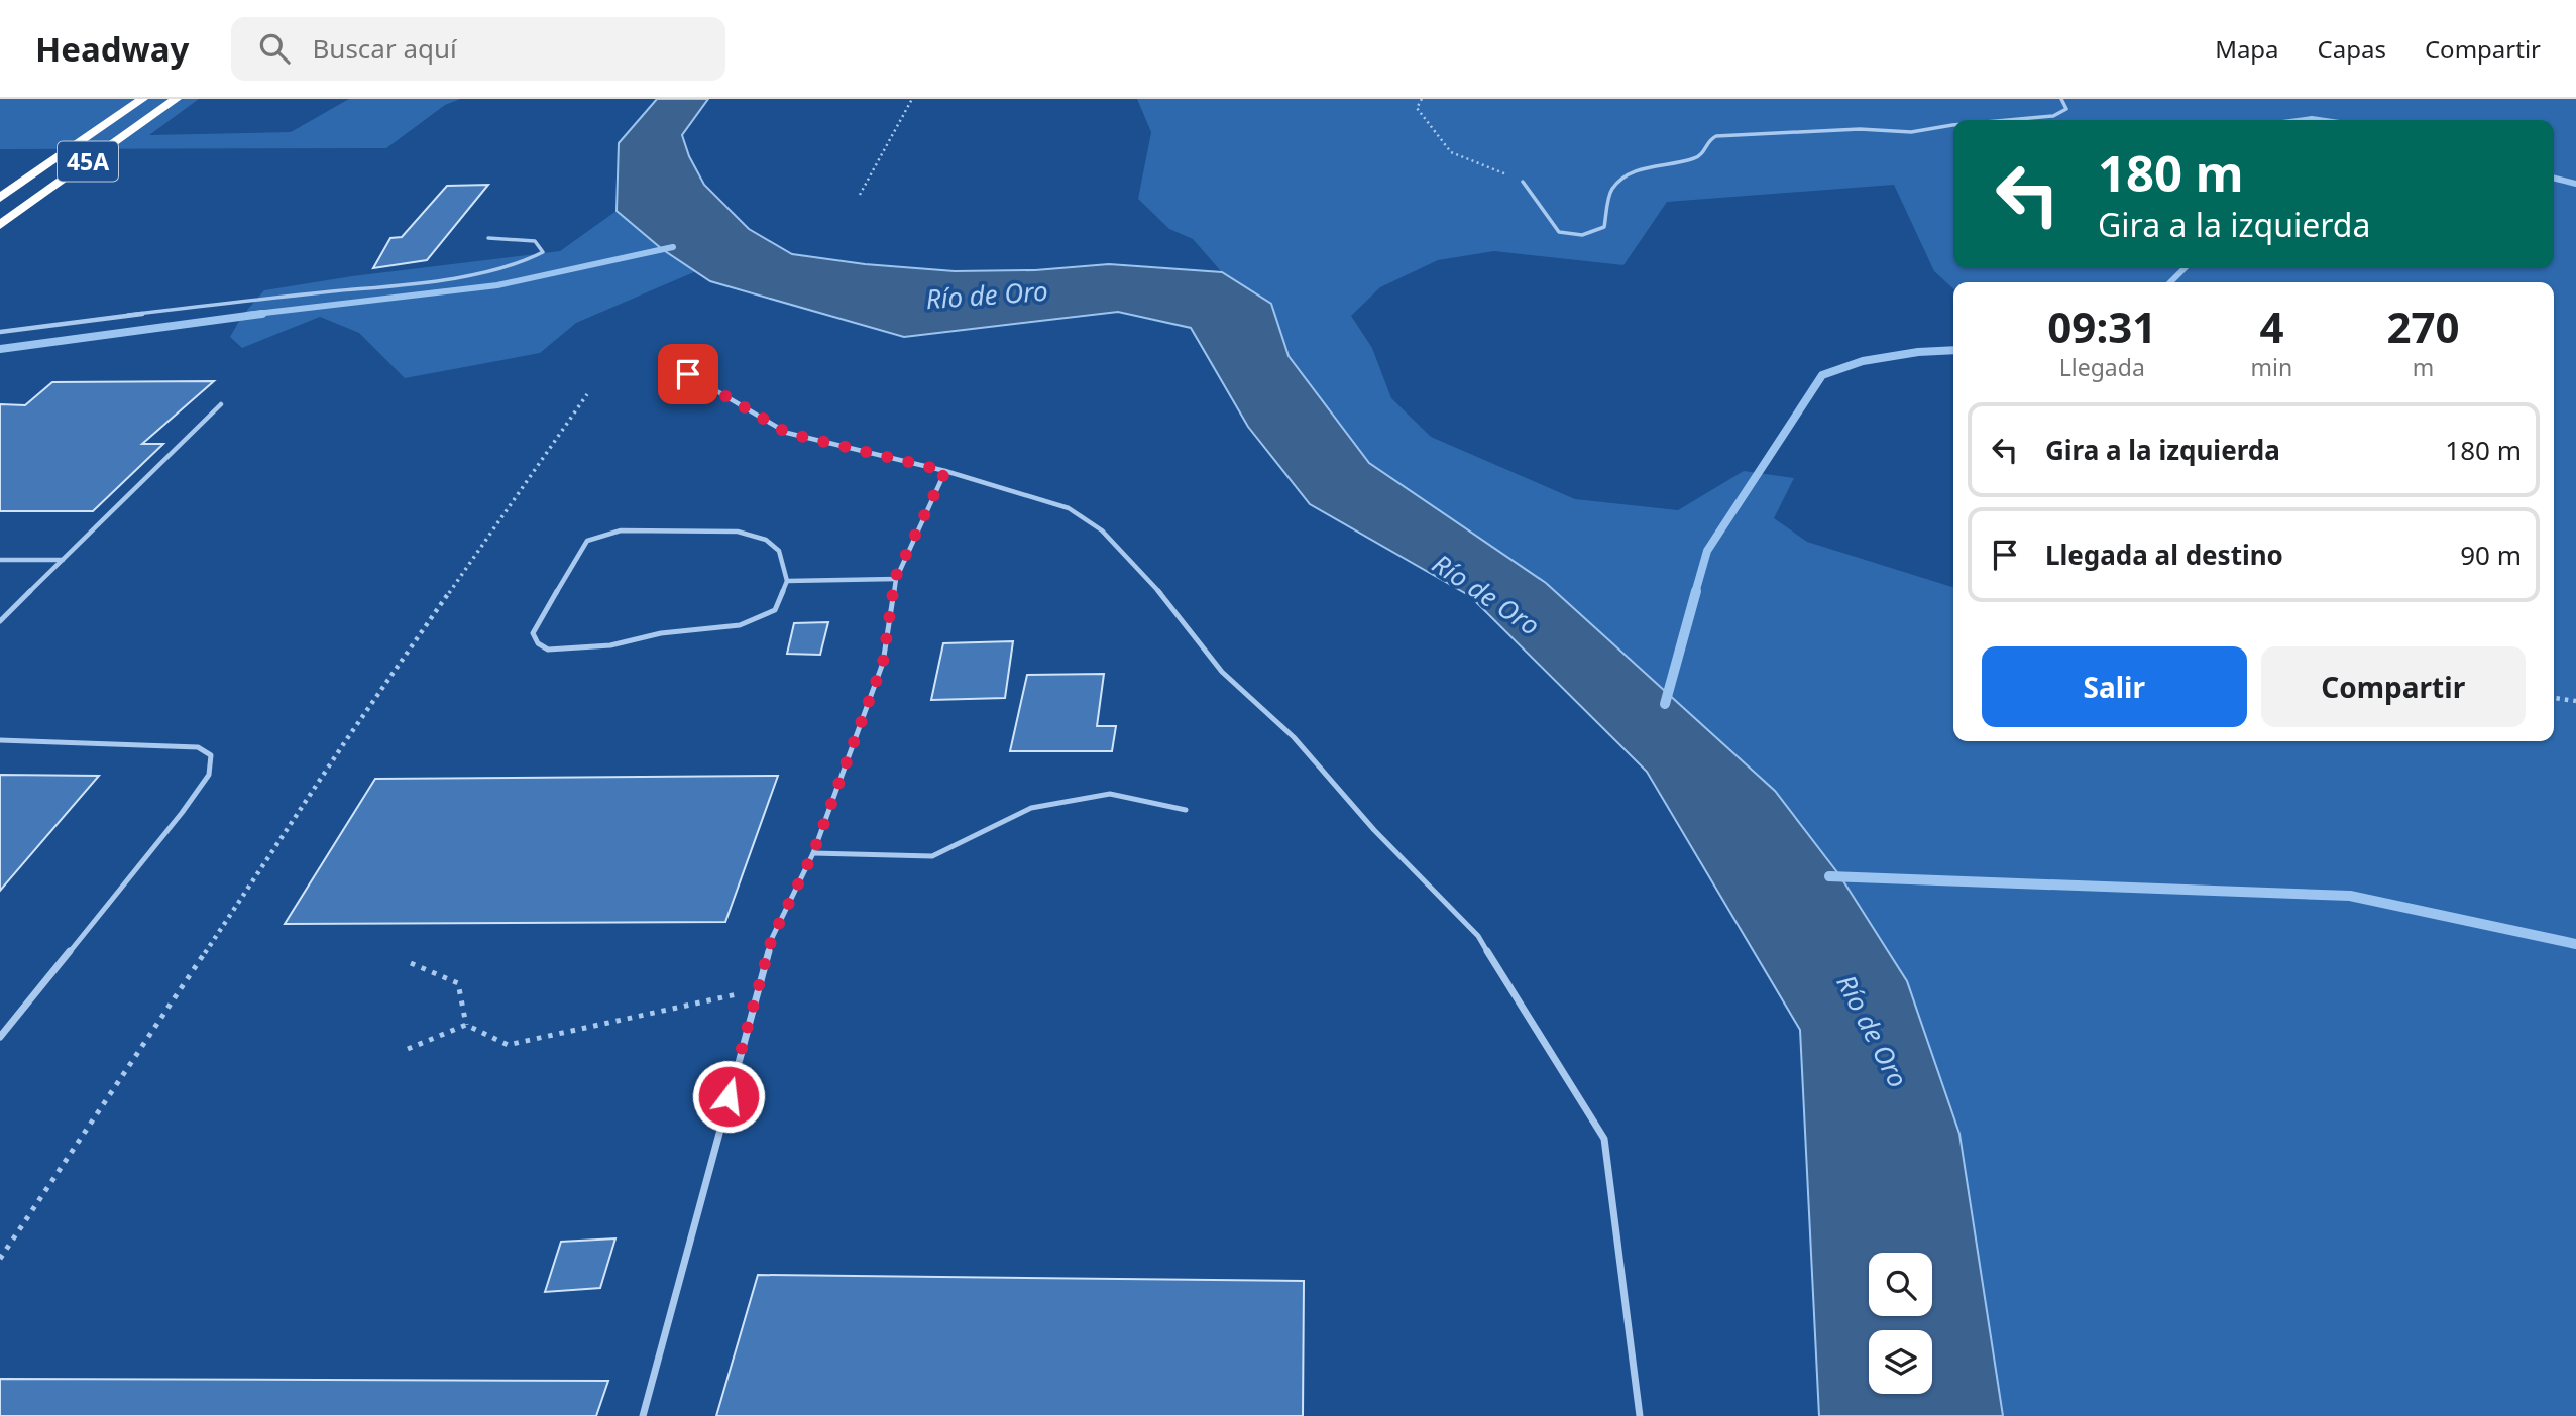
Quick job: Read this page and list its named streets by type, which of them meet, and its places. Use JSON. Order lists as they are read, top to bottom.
{
  "streets": {
    "highway": ["45A"]
  },
  "water": ["Río de Oro"],
  "page": {
    "header": "Headway",
    "search": "Buscar aquí",
    "nav": ["Mapa", "Capas", "Compartir"],
    "turn": ["180 m", "Gira a la izquierda"],
    "eta": [
      "09:31",
      "Llegada",
      "4",
      "min",
      "270",
      "m"
    ],
    "list": [
      {
        "name": "Gira a la izquierda",
        "value": "180 m"
      },
      {
        "name": "Llegada al destino",
        "value": "90 m"
      }
    ],
    "buttons": ["Salir", "Compartir"]
  }
}
